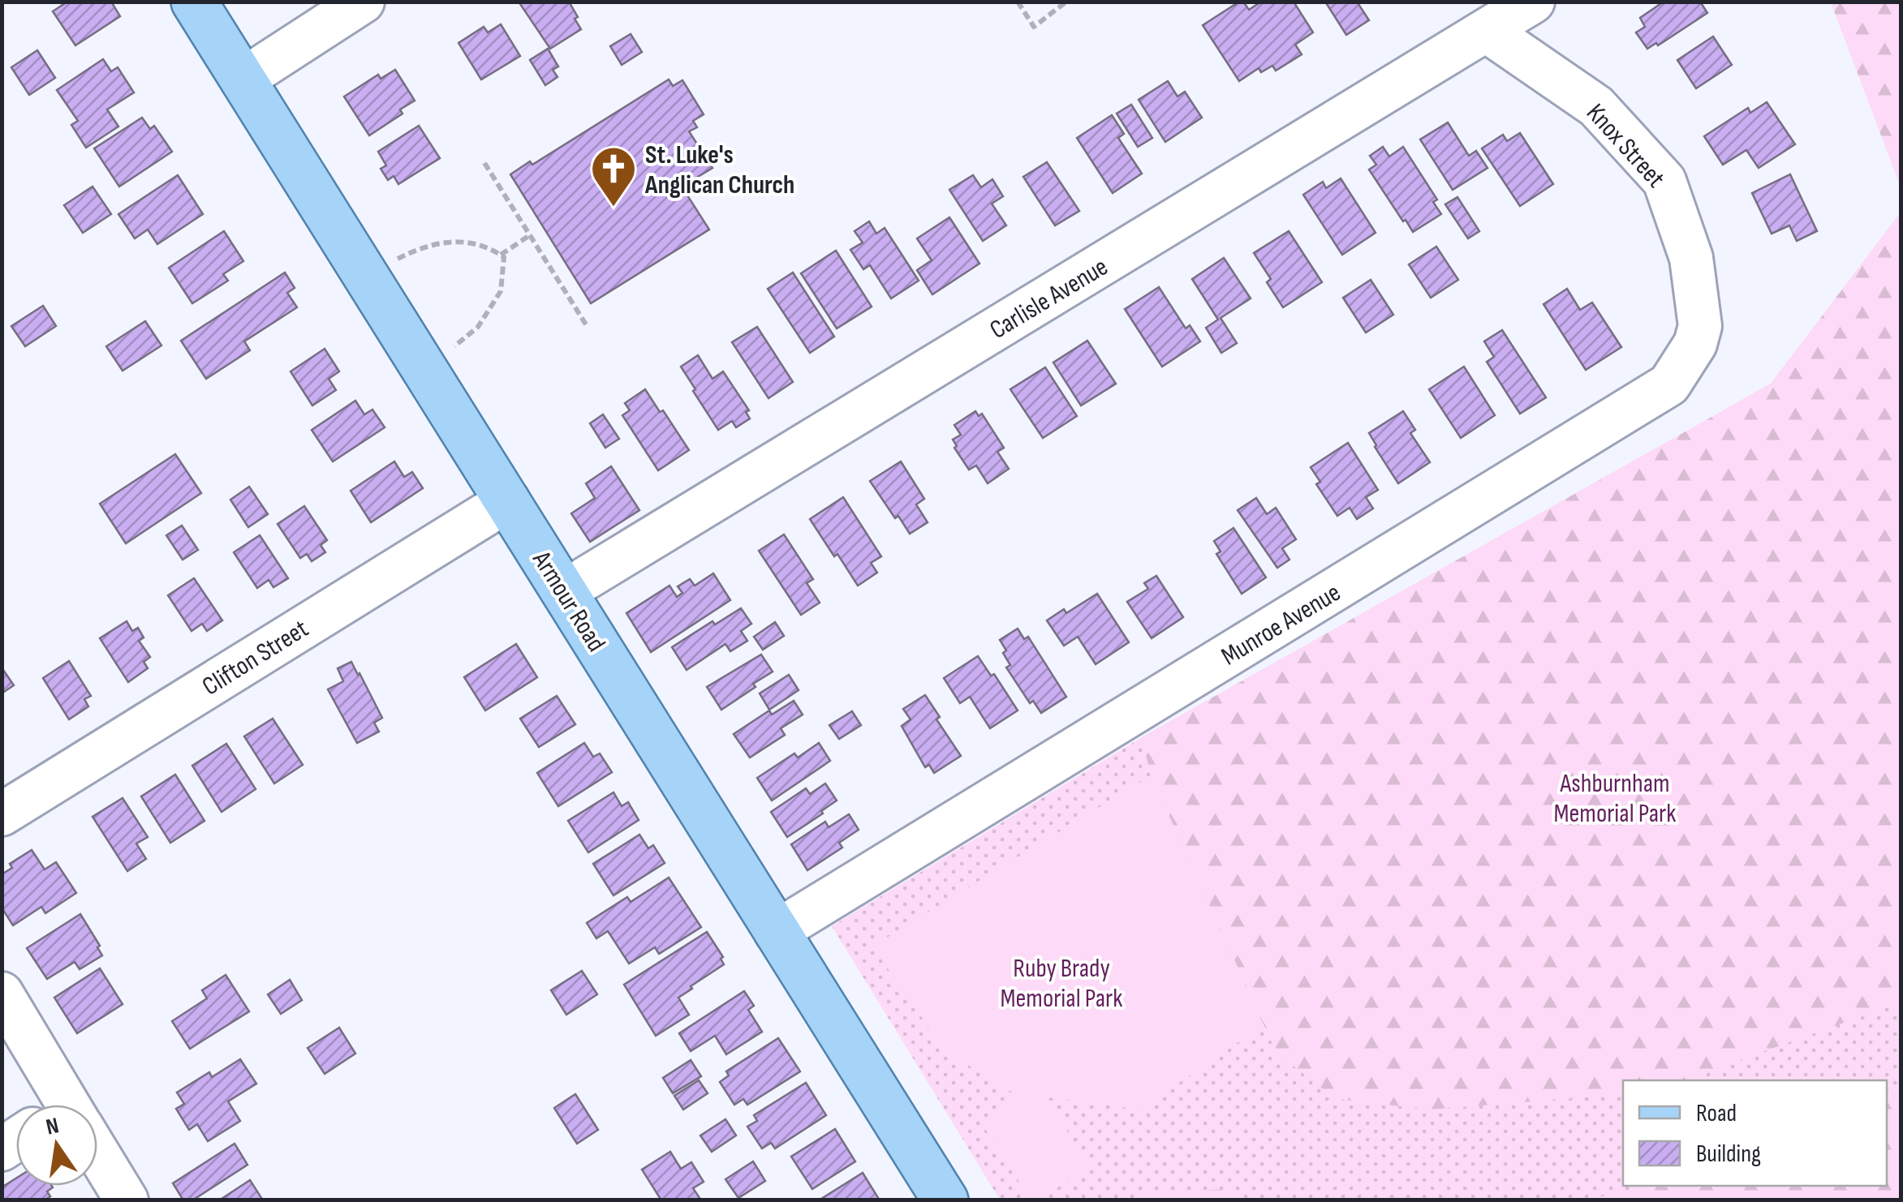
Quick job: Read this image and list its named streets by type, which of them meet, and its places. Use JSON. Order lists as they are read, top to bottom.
{
  "streets": {
    "main road": ["Armour Road"],
    "street": [
      "Knox Street",
      "Carlisle Avenue",
      "Munroe Avenue",
      "Clifton Street"
    ]
  },
  "crossings": [
    ["Knox Street", "Carlisle Avenue"],
    ["Knox Street", "Munroe Avenue"],
    ["Carlisle Avenue", "Armour Road"],
    ["Armour Road", "Munroe Avenue"],
    ["Armour Road", "Clifton Street"]
  ],
  "parks": ["Ashburnham Memorial Park", "Ruby Brady Memorial Park"],
  "places": {
    "church": ["St. Luke's Anglican Church"]
  },
  "legend": ["Road", "Building"],
  "north": "top"
}
